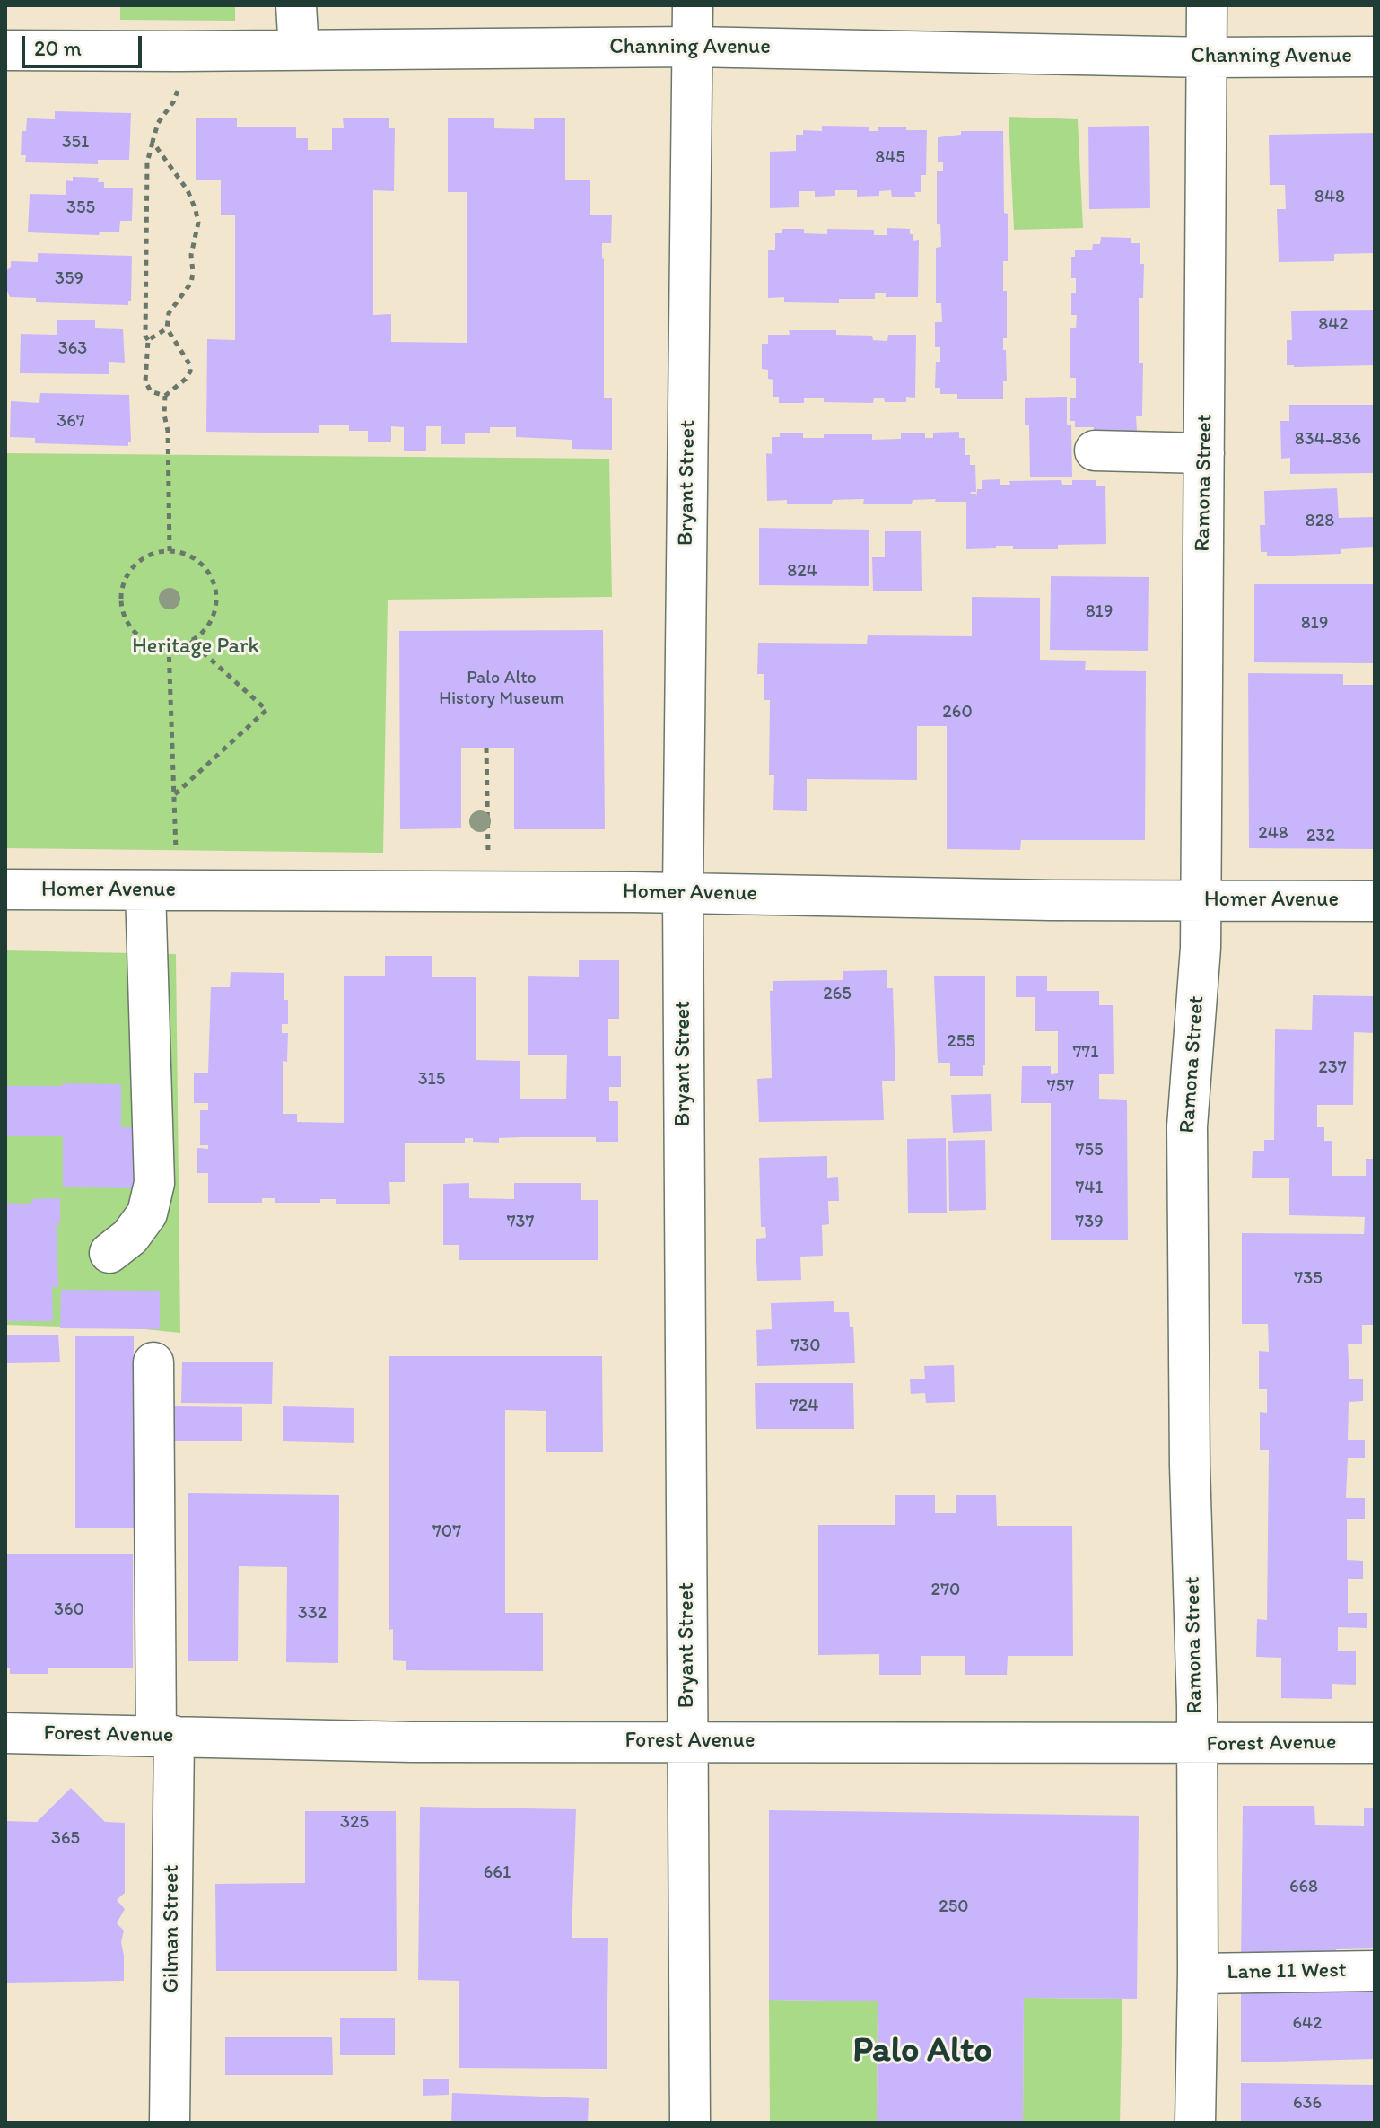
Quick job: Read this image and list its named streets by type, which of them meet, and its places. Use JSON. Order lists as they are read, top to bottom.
{
  "streets": {
    "street": [
      "Channing Avenue",
      "Bryant Street",
      "Ramona Street",
      "Homer Avenue",
      "Forest Avenue",
      "Gilman Street",
      "Lane 11 West"
    ]
  },
  "crossings": [
    ["Channing Avenue", "Bryant Street"],
    ["Channing Avenue", "Ramona Street"],
    ["Bryant Street", "Homer Avenue"],
    ["Bryant Street", "Forest Avenue"],
    ["Ramona Street", "Homer Avenue"],
    ["Ramona Street", "Forest Avenue"],
    ["Ramona Street", "Lane 11 West"],
    ["Forest Avenue", "Gilman Street"]
  ],
  "districts": ["Palo Alto"],
  "parks": ["Heritage Park"],
  "house_numbers": [
    "351",
    "845",
    "848",
    "355",
    "359",
    "842",
    "363",
    "367",
    "834-836",
    "828",
    "824",
    "819",
    "819",
    "Palo Alto History Museum",
    "260",
    "248",
    "232",
    "265",
    "255",
    "771",
    "237",
    "315",
    "757",
    "755",
    "741",
    "737",
    "739",
    "735",
    "730",
    "724",
    "707",
    "270",
    "360",
    "332",
    "325",
    "365",
    "661",
    "668",
    "250",
    "642",
    "636"
  ],
  "scale_bar": "20 m"
}
